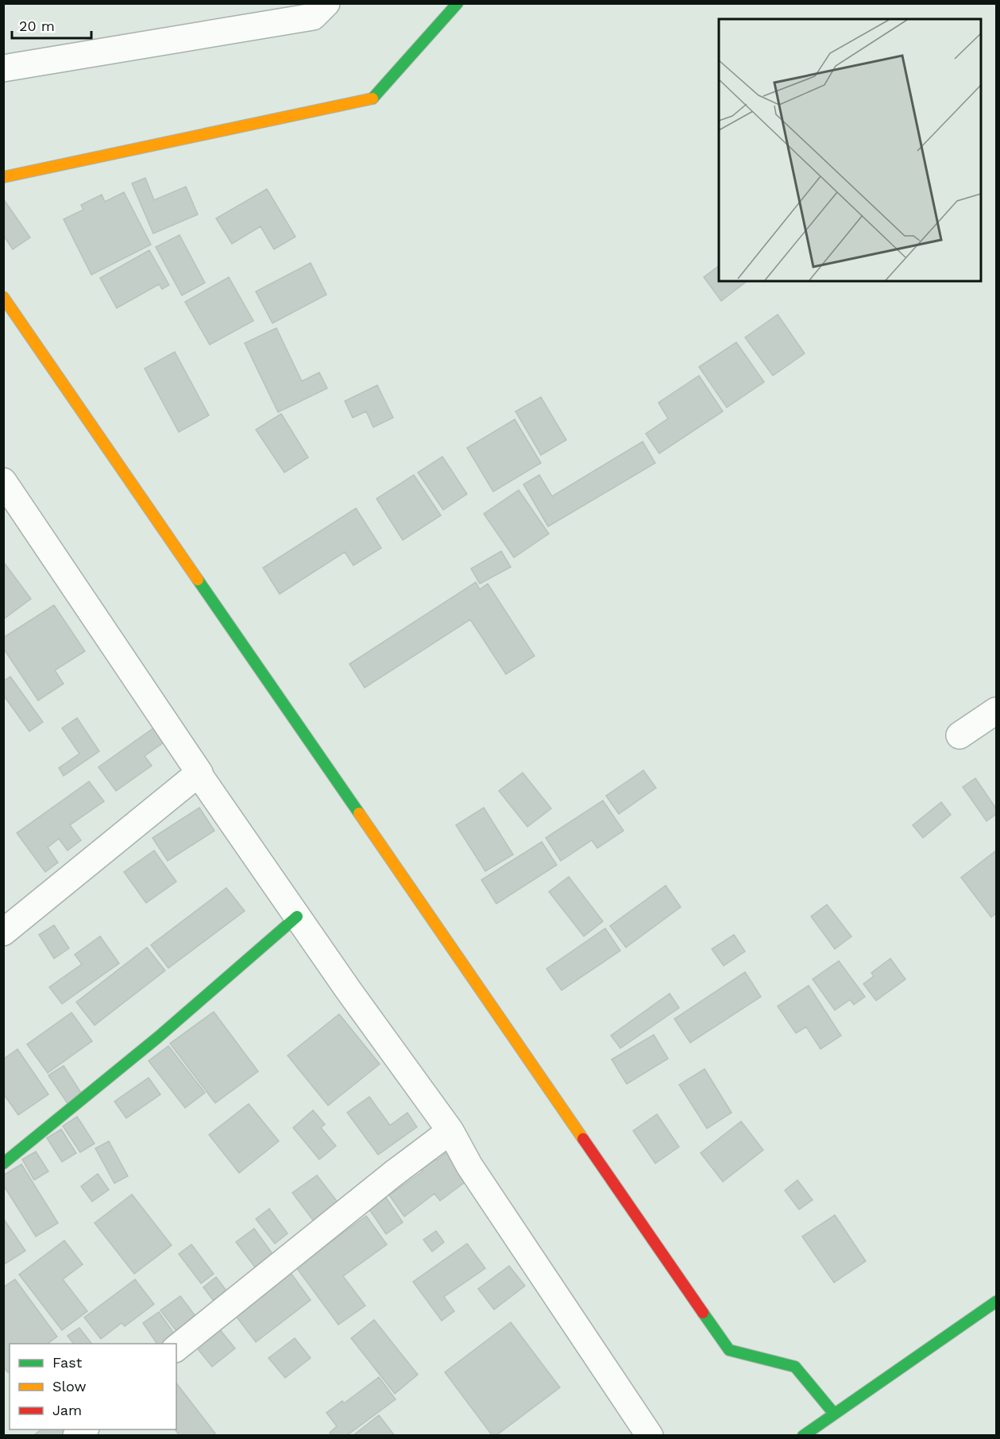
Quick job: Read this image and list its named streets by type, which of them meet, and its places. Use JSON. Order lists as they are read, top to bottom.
{
  "legend": ["Fast", "Slow", "Jam"],
  "scale_bar": "20 m"
}
